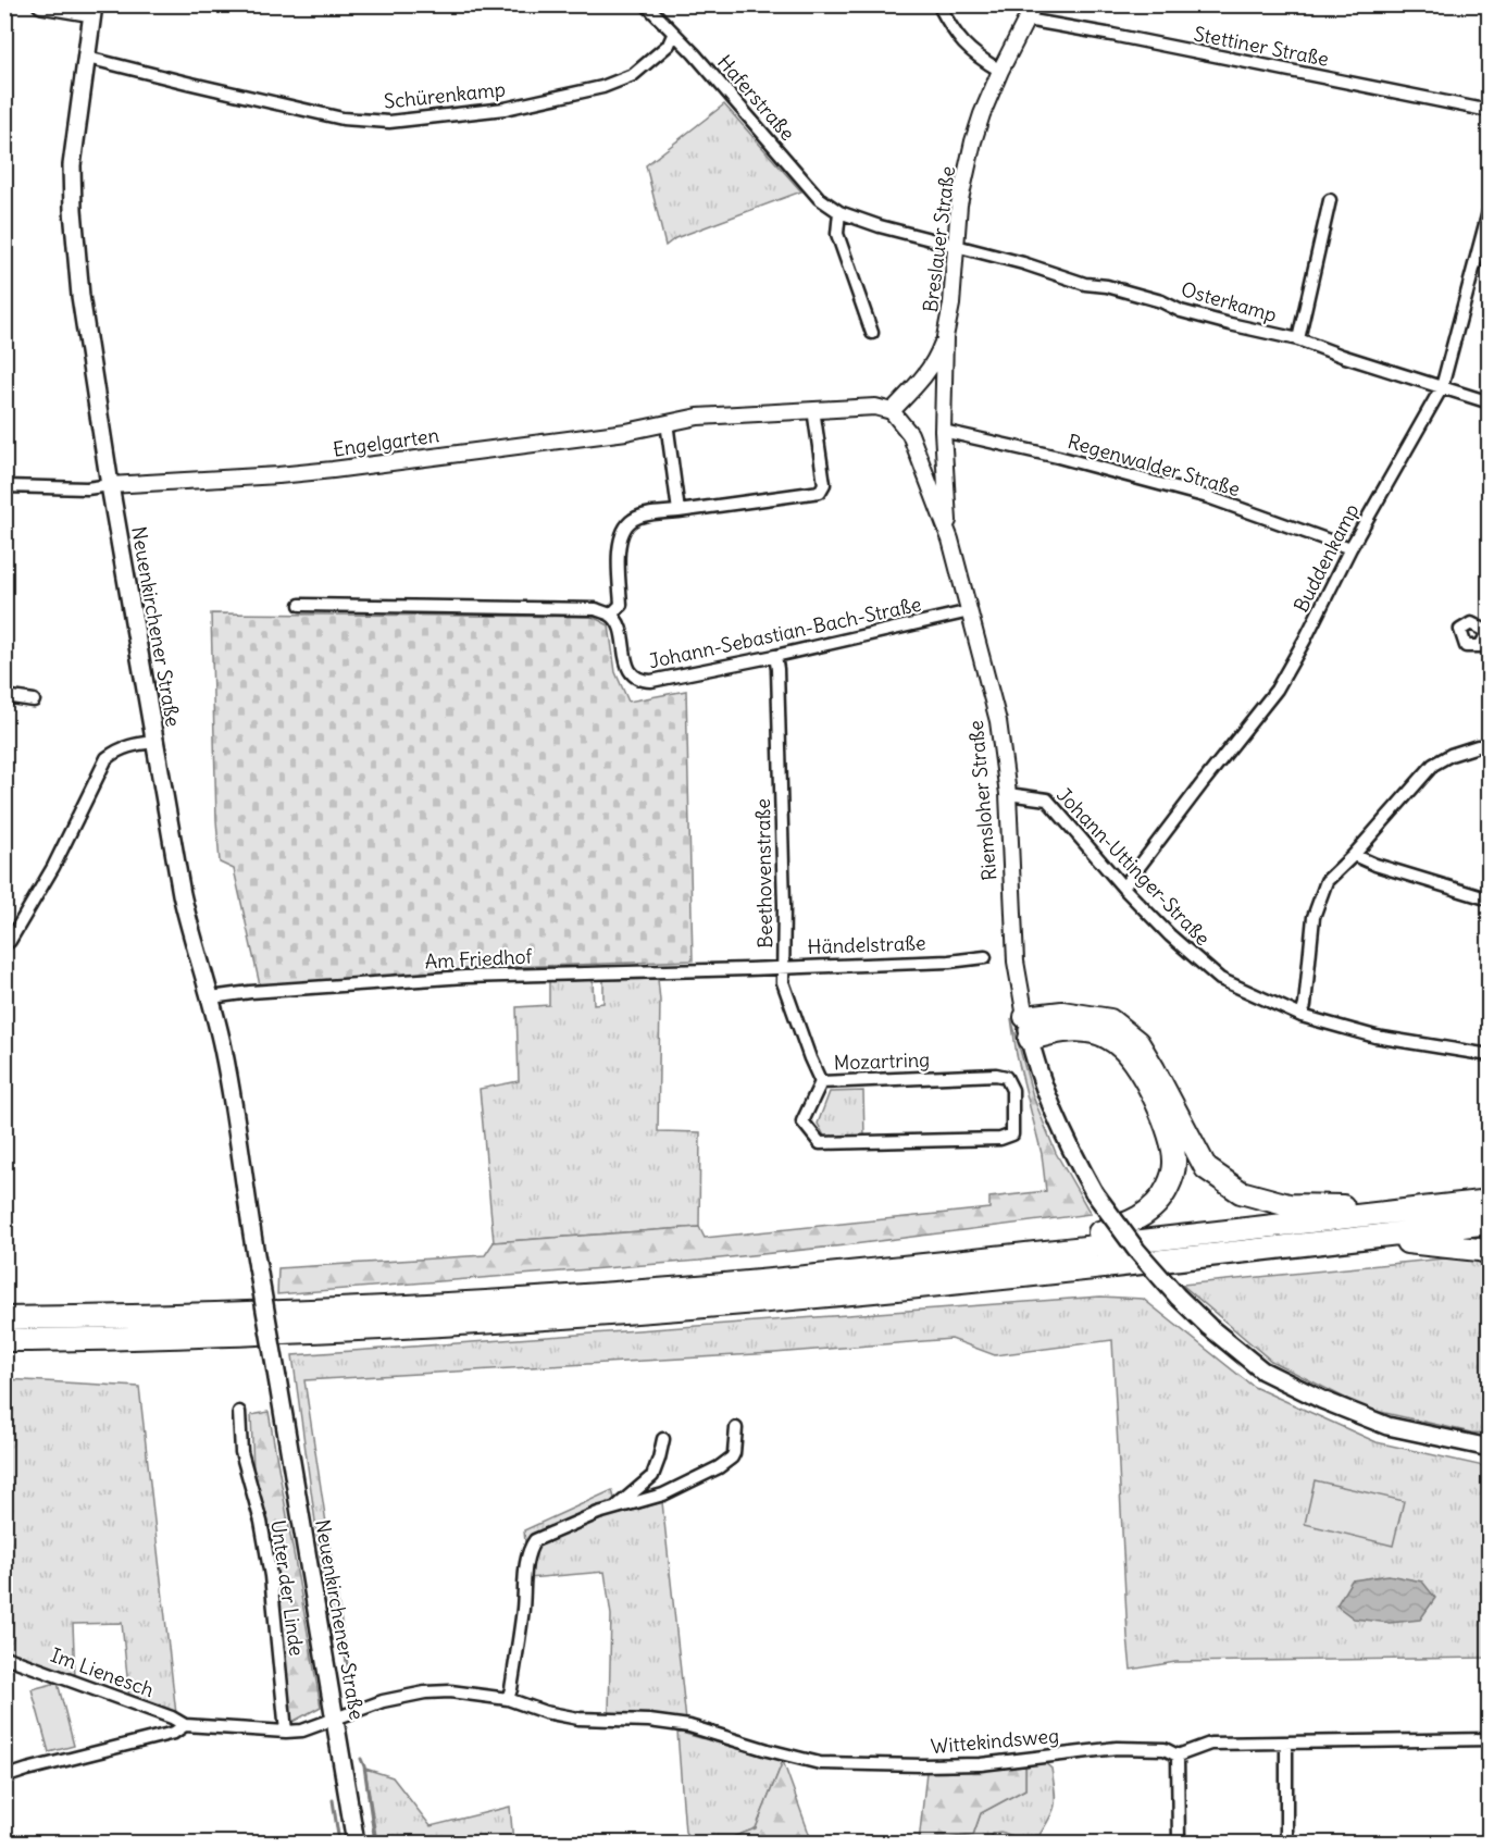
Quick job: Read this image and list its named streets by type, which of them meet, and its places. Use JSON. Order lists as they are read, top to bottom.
{
  "streets": {
    "main road": ["Neuenkirchener Straße", "Riemsloher Straße"],
    "street": [
      "Stettiner Straße",
      "Schürenkamp",
      "Haferstraße",
      "Breslauer Straße",
      "Osterkamp",
      "Engelgarten",
      "Regenwalder Straße",
      "Buddenkamp",
      "Johann-Sebastian-Bach-Straße",
      "Johann-Uttinger-Straße",
      "Beethovenstraße",
      "Händelstraße",
      "Am Friedhof",
      "Mozartring",
      "Unter der Linde",
      "Im Lienesch",
      "Wittekindsweg"
    ]
  },
  "crossings": [
    ["Stettiner Straße", "Breslauer Straße"],
    ["Schürenkamp", "Haferstraße"],
    ["Schürenkamp", "Neuenkirchener Straße"],
    ["Haferstraße", "Breslauer Straße"],
    ["Haferstraße", "Osterkamp"],
    ["Breslauer Straße", "Osterkamp"],
    ["Breslauer Straße", "Engelgarten"],
    ["Breslauer Straße", "Regenwalder Straße"],
    ["Breslauer Straße", "Riemsloher Straße"],
    ["Osterkamp", "Buddenkamp"],
    ["Engelgarten", "Neuenkirchener Straße"],
    ["Engelgarten", "Riemsloher Straße"],
    ["Regenwalder Straße", "Buddenkamp"],
    ["Buddenkamp", "Johann-Uttinger-Straße"],
    ["Neuenkirchener Straße", "Am Friedhof"],
    ["Neuenkirchener Straße", "Im Lienesch"],
    ["Neuenkirchener Straße", "Wittekindsweg"],
    ["Johann-Sebastian-Bach-Straße", "Riemsloher Straße"],
    ["Johann-Sebastian-Bach-Straße", "Beethovenstraße"],
    ["Riemsloher Straße", "Johann-Uttinger-Straße"],
    ["Beethovenstraße", "Händelstraße"],
    ["Beethovenstraße", "Mozartring"],
    ["Händelstraße", "Am Friedhof"],
    ["Unter der Linde", "Im Lienesch"],
    ["Im Lienesch", "Wittekindsweg"]
  ]
}
